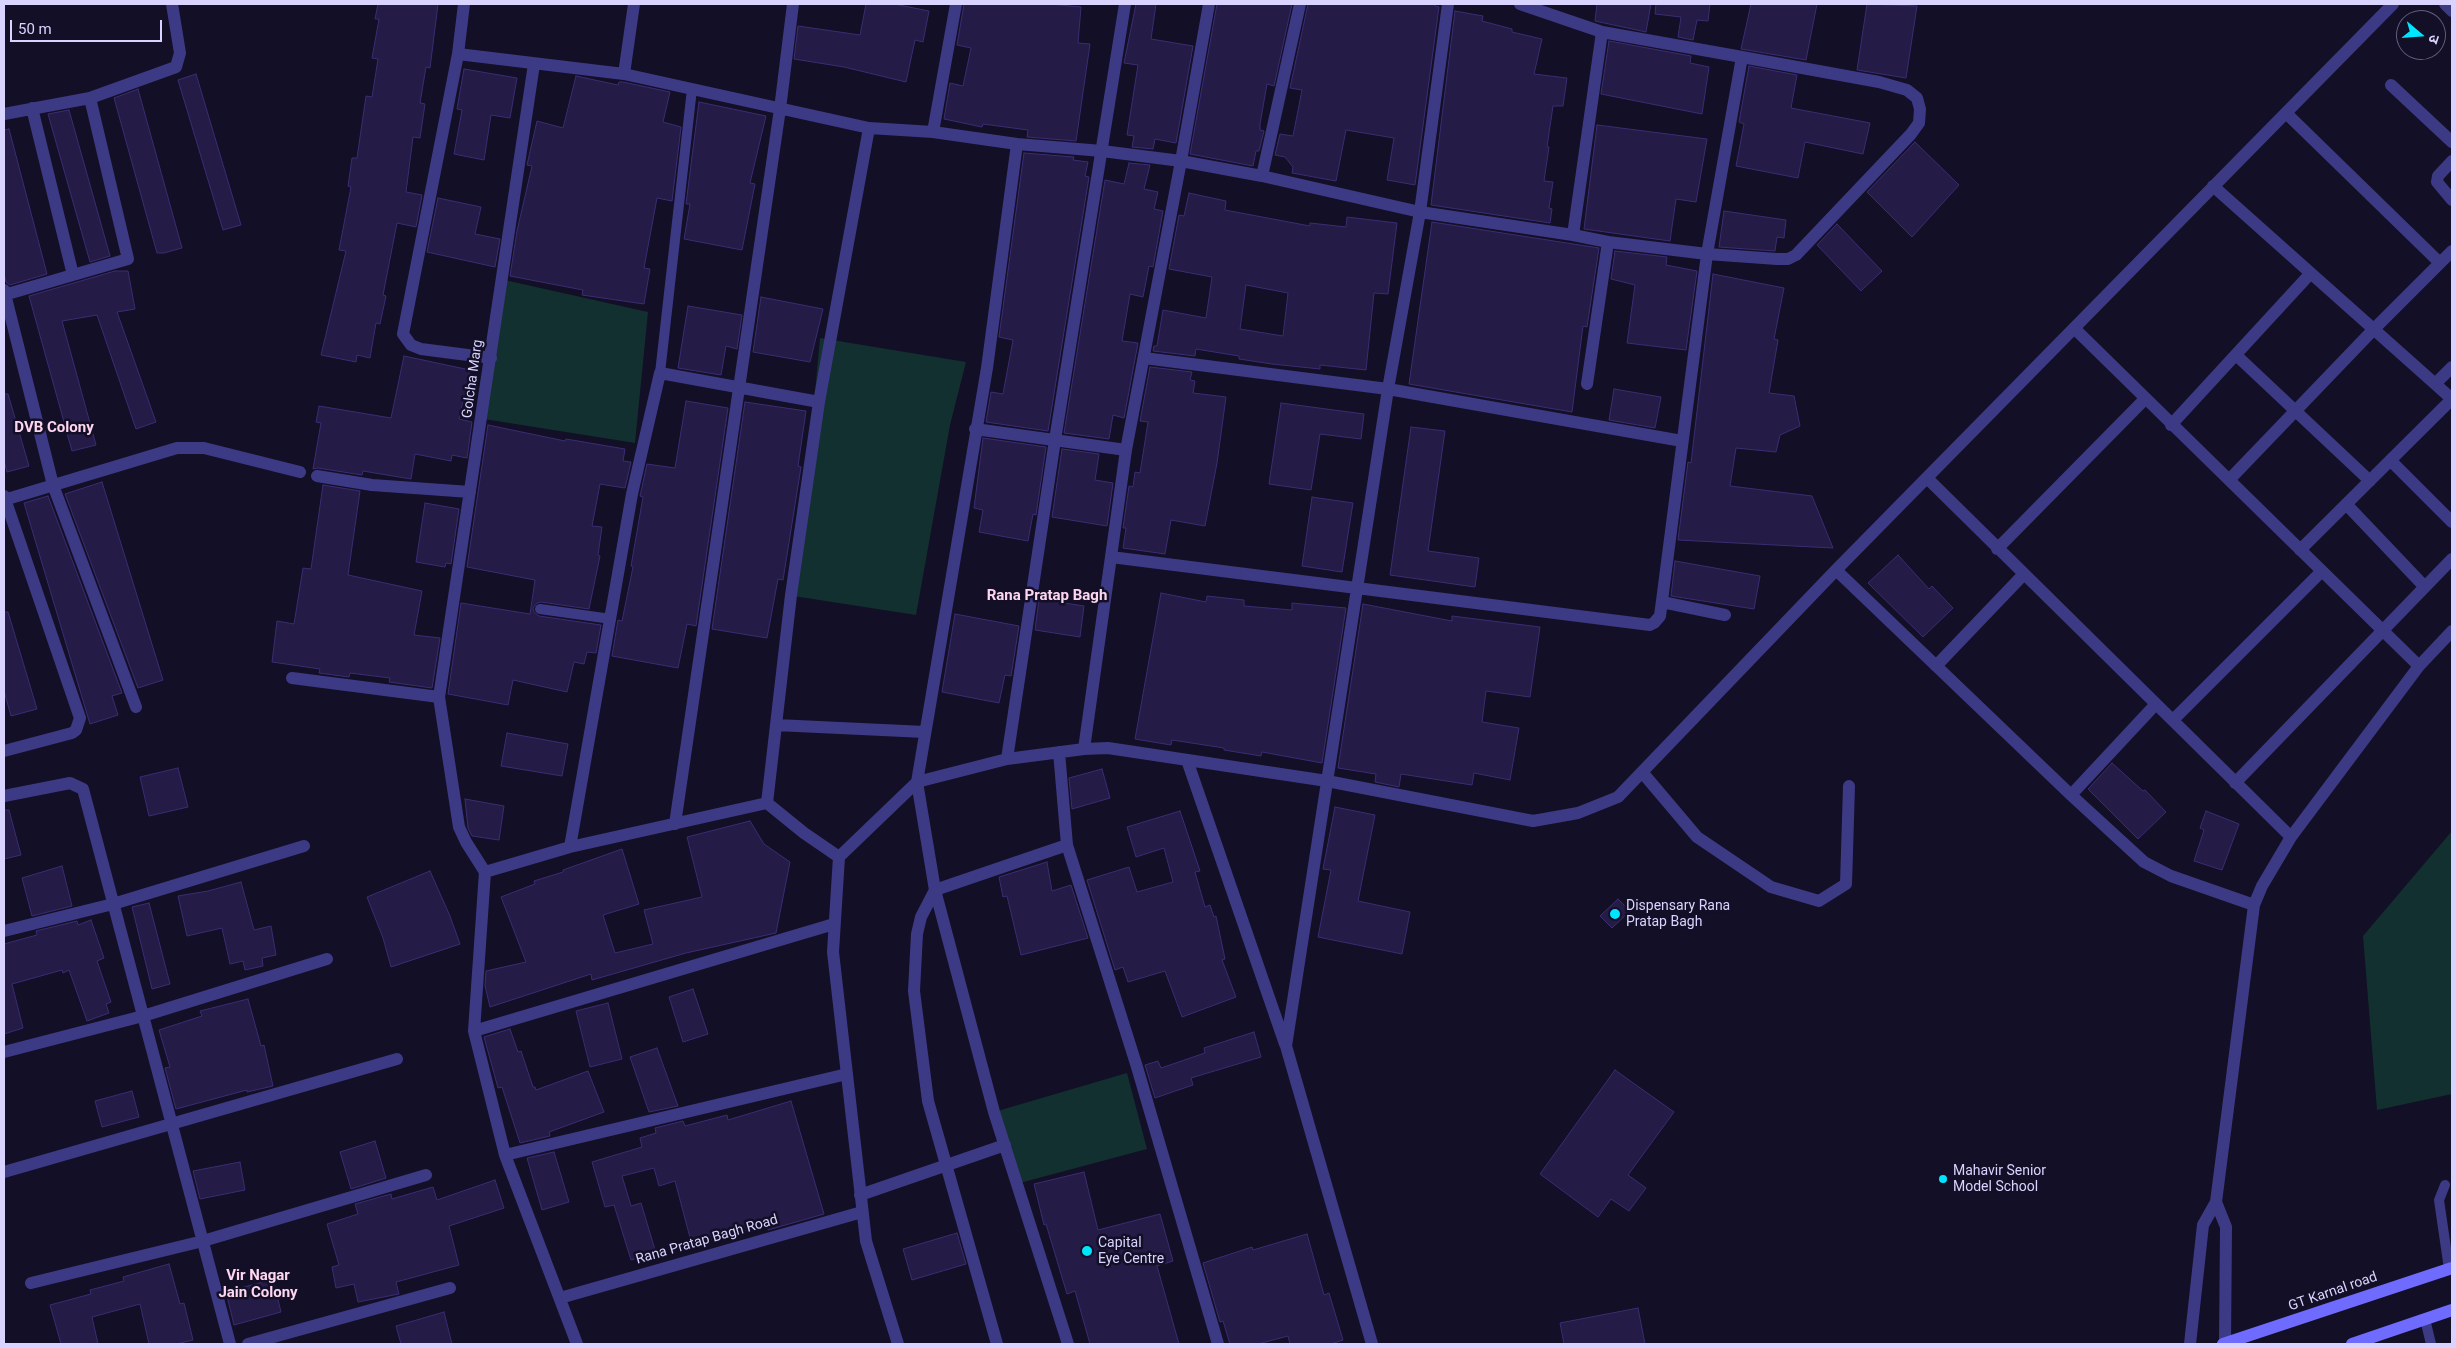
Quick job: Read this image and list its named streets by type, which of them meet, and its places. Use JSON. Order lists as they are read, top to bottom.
{
  "streets": {
    "main road": ["GT Karnal road"],
    "street": ["Golcha Marg", "Rana Pratap Bagh Road"]
  },
  "districts": ["DVB Colony", "Rana Pratap Bagh", "Vir Nagar Jain Colony"],
  "places": ["Dispensary Rana Pratap Bagh", "Mahavir Senior Model School", "Capital Eye Centre"],
  "scale_bar": "50 m",
  "north": "right"
}
